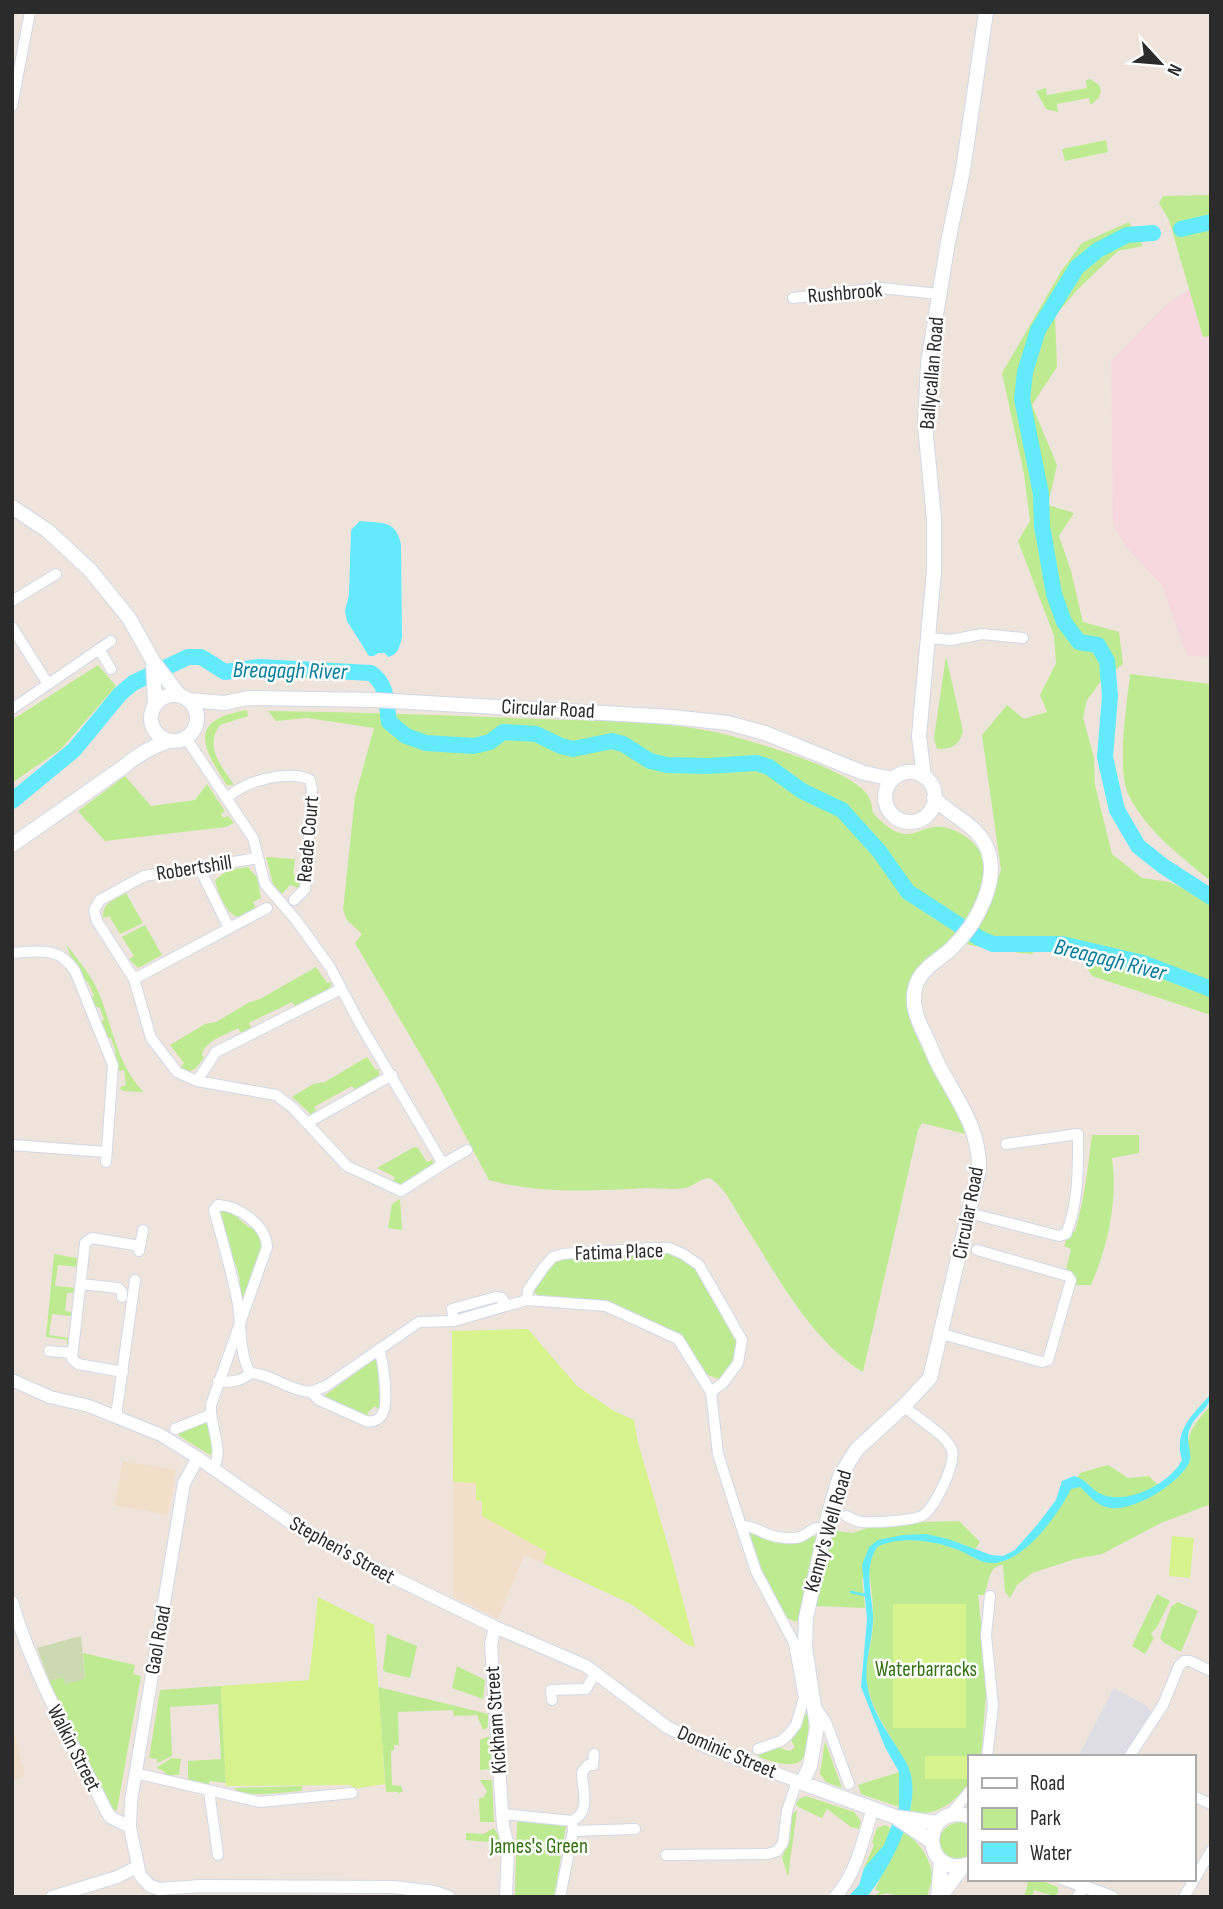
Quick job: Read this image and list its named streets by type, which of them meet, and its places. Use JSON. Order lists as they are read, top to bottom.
{
  "streets": {
    "main road": [
      "Ballycallan Road",
      "Circular Road",
      "Kenny's Well Road",
      "Dominic Street"
    ],
    "street": [
      "Rushbrook",
      "Reade Court",
      "Robertshill",
      "Fatima Place",
      "Stephen's Street",
      "Gaol Road",
      "Kickham Street",
      "Walkin Street"
    ]
  },
  "crossings": [
    ["Rushbrook", "Ballycallan Road"],
    ["Ballycallan Road", "Circular Road"],
    ["Circular Road", "Robertshill"],
    ["Circular Road", "Kenny's Well Road"],
    ["Reade Court", "Robertshill"],
    ["Kenny's Well Road", "Dominic Street"],
    ["Stephen's Street", "Gaol Road"],
    ["Stephen's Street", "Kickham Street"],
    ["Stephen's Street", "Dominic Street"],
    ["Gaol Road", "Walkin Street"],
    ["Kickham Street", "Dominic Street"]
  ],
  "water": ["Breagagh River"],
  "parks": ["Waterbarracks", "James's Green"],
  "legend": ["Road", "Park", "Water"],
  "north": "bottom right"
}
